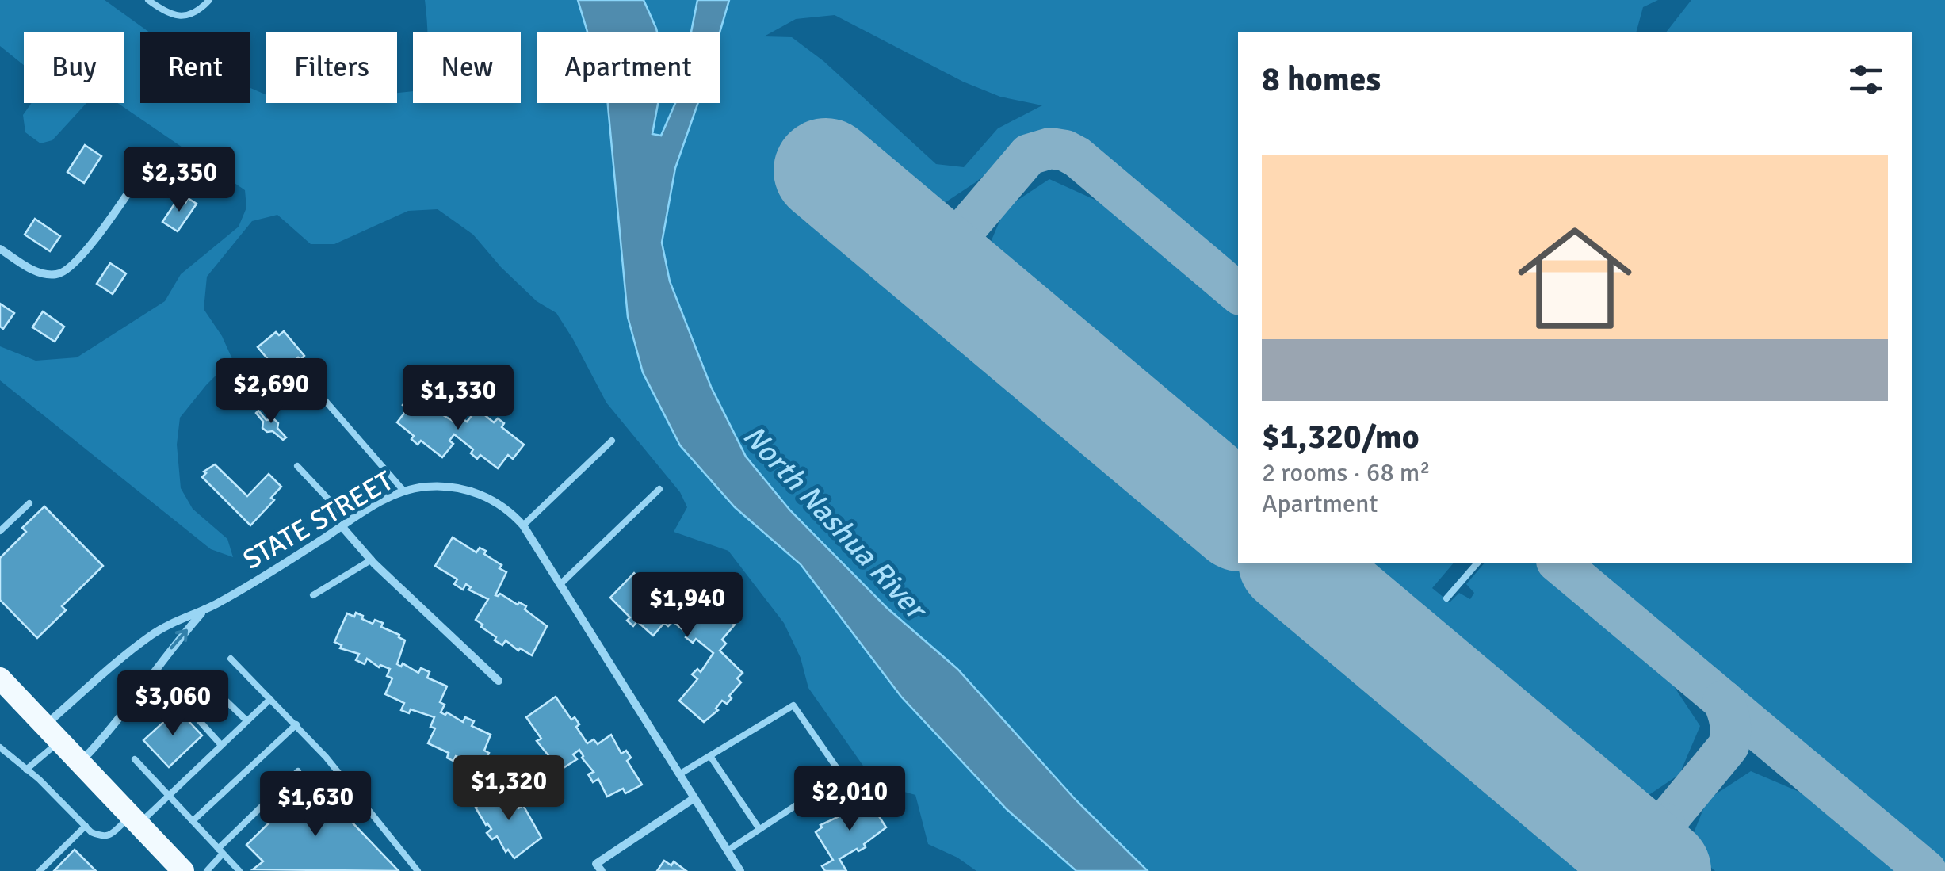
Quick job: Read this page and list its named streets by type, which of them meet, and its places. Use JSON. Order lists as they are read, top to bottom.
{
  "streets": {
    "street": ["STATE STREET"]
  },
  "water": ["North Nashua River"],
  "page": {
    "chip": [
      "Buy",
      "Rent",
      "Filters",
      "New",
      "Apartment"
    ],
    "heading": "8 homes",
    "list": [
      {
        "name": "$1,320/mo",
        "note": "2 rooms · 68 m² · Apartment"
      }
    ],
    "price": [
      "$2,350",
      "$2,690",
      "$1,330",
      "$1,940",
      "$3,060",
      "$1,320",
      "$2,010",
      "$1,630"
    ]
  }
}
